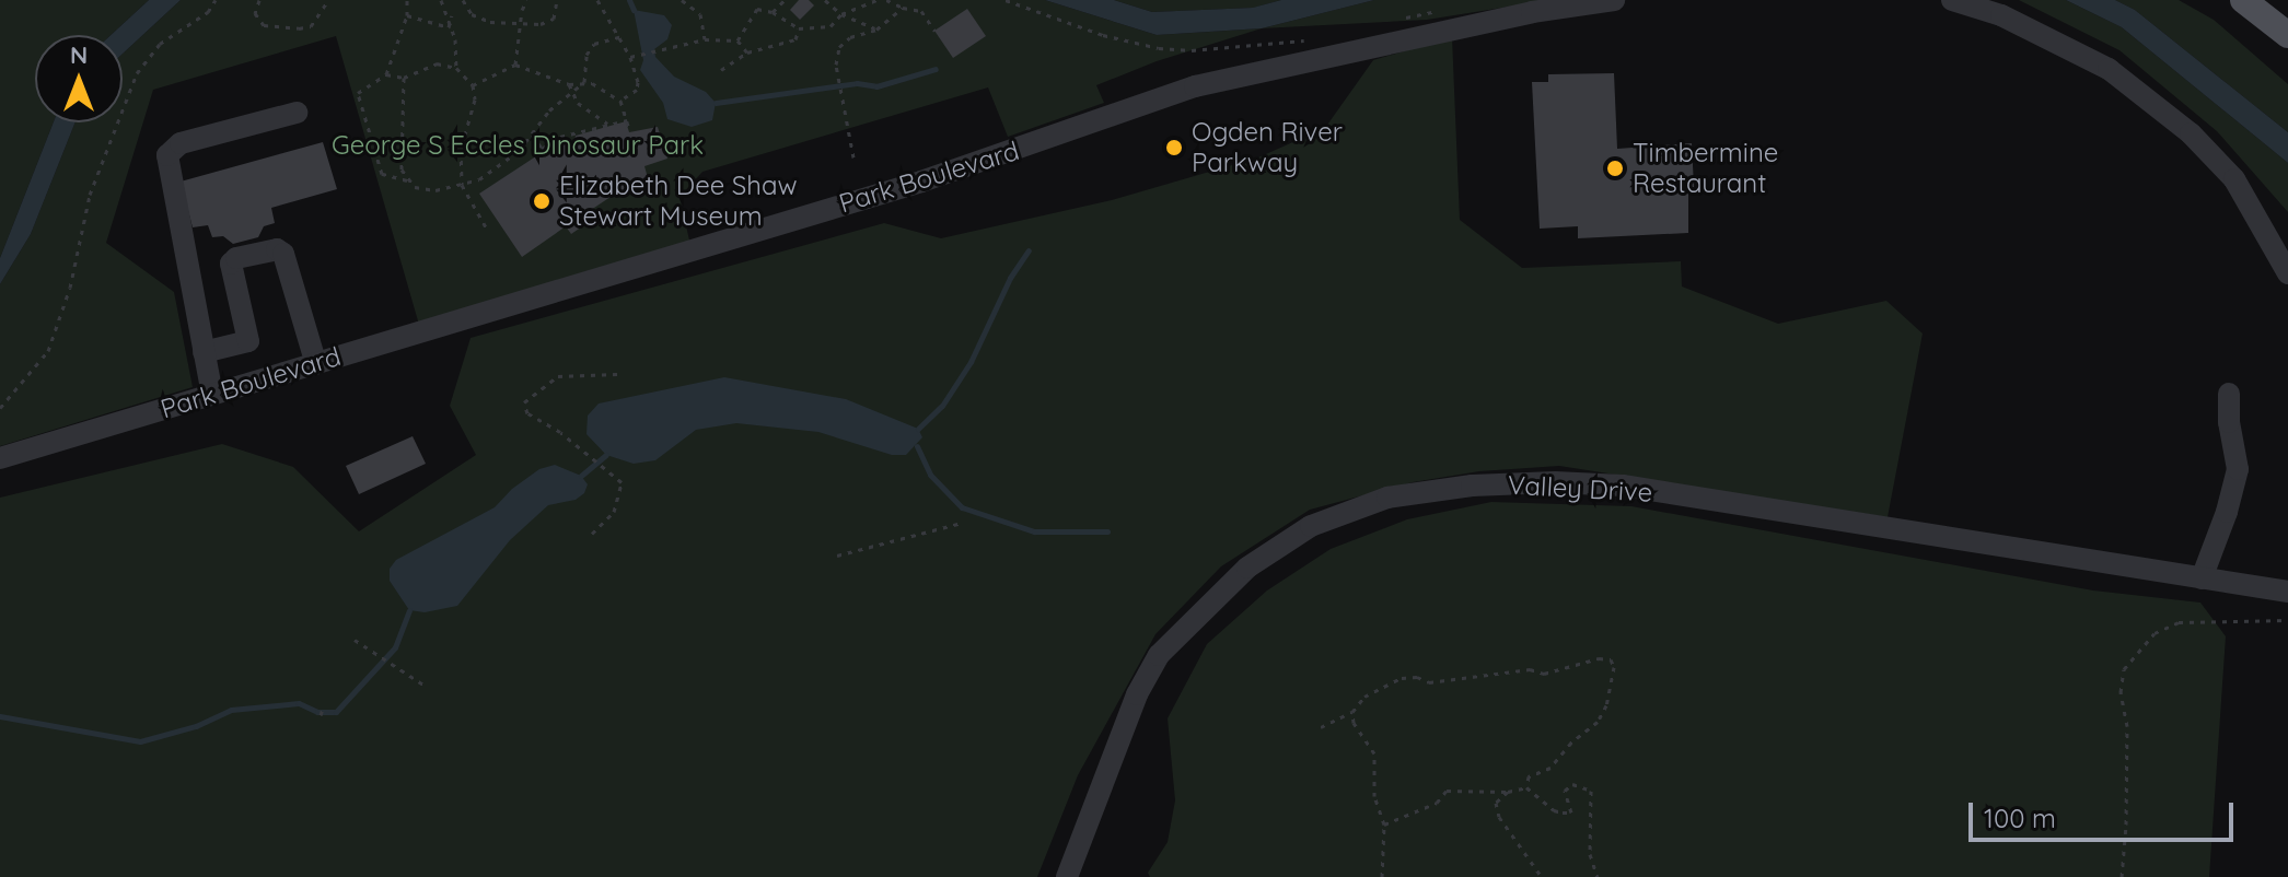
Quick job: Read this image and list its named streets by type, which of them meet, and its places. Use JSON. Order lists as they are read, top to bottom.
{
  "streets": {
    "street": ["Park Boulevard", "Valley Drive"]
  },
  "parks": ["George S Eccles Dinosaur Park"],
  "places": ["Ogden River Parkway", "Timbermine Restaurant", "Elizabeth Dee Shaw Stewart Museum"],
  "scale_bar": "100 m",
  "north": "top"
}
